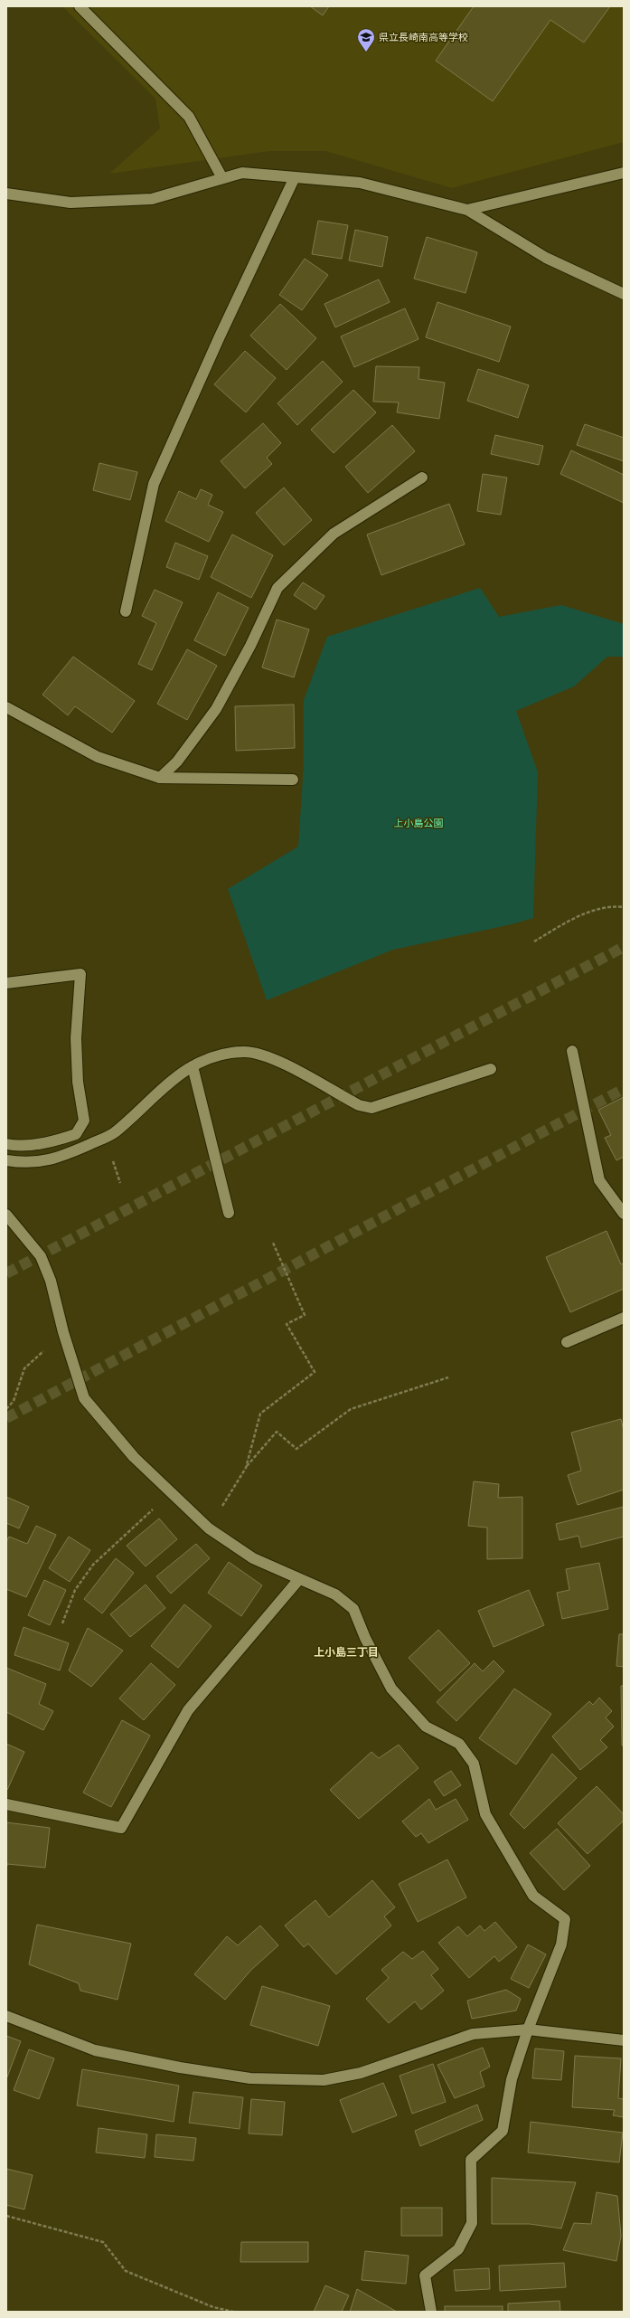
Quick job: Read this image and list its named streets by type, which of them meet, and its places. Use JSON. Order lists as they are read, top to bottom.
{
  "districts": ["上小島三丁目"],
  "parks": ["上小島公園"],
  "places": {
    "school or university": ["県立長崎南高等学校"]
  }
}
